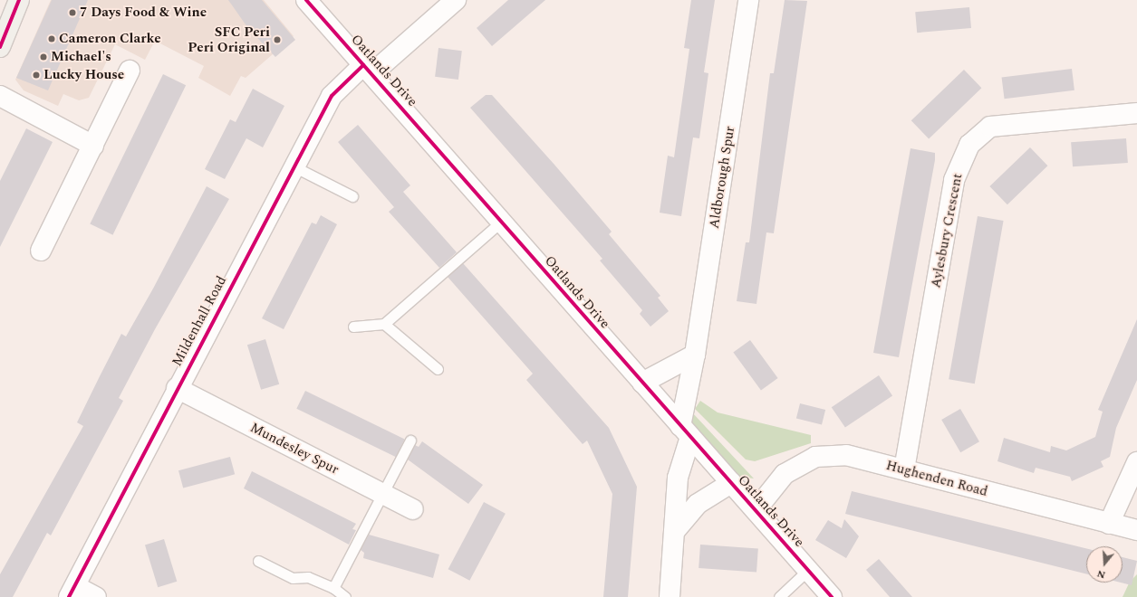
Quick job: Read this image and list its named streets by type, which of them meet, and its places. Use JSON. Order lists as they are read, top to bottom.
{
  "streets": {
    "street": [
      "Oatlands Drive",
      "Aldborough Spur",
      "Aylesbury Crescent",
      "Mildenhall Road",
      "Mundesley Spur",
      "Hughenden Road"
    ]
  },
  "crossings": [
    ["Oatlands Drive", "Aldborough Spur"],
    ["Oatlands Drive", "Mildenhall Road"],
    ["Oatlands Drive", "Hughenden Road"],
    ["Aylesbury Crescent", "Hughenden Road"],
    ["Mildenhall Road", "Mundesley Spur"]
  ],
  "places": [
    "7 Days Food & Wine",
    "Cameron Clarke",
    "SFC Peri Peri Original",
    "Michael's",
    "Lucky House"
  ],
  "north": "bottom"
}
